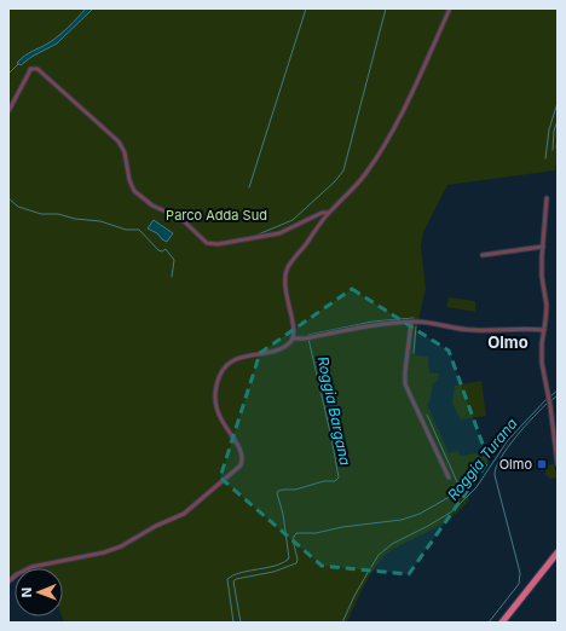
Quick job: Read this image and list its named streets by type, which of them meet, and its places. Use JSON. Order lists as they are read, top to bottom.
{
  "districts": ["Olmo"],
  "water": ["Roggia Bargana", "Roggia Turana"],
  "parks": ["Parco Adda Sud"],
  "places": {
    "transit": ["Olmo"]
  },
  "north": "left"
}
